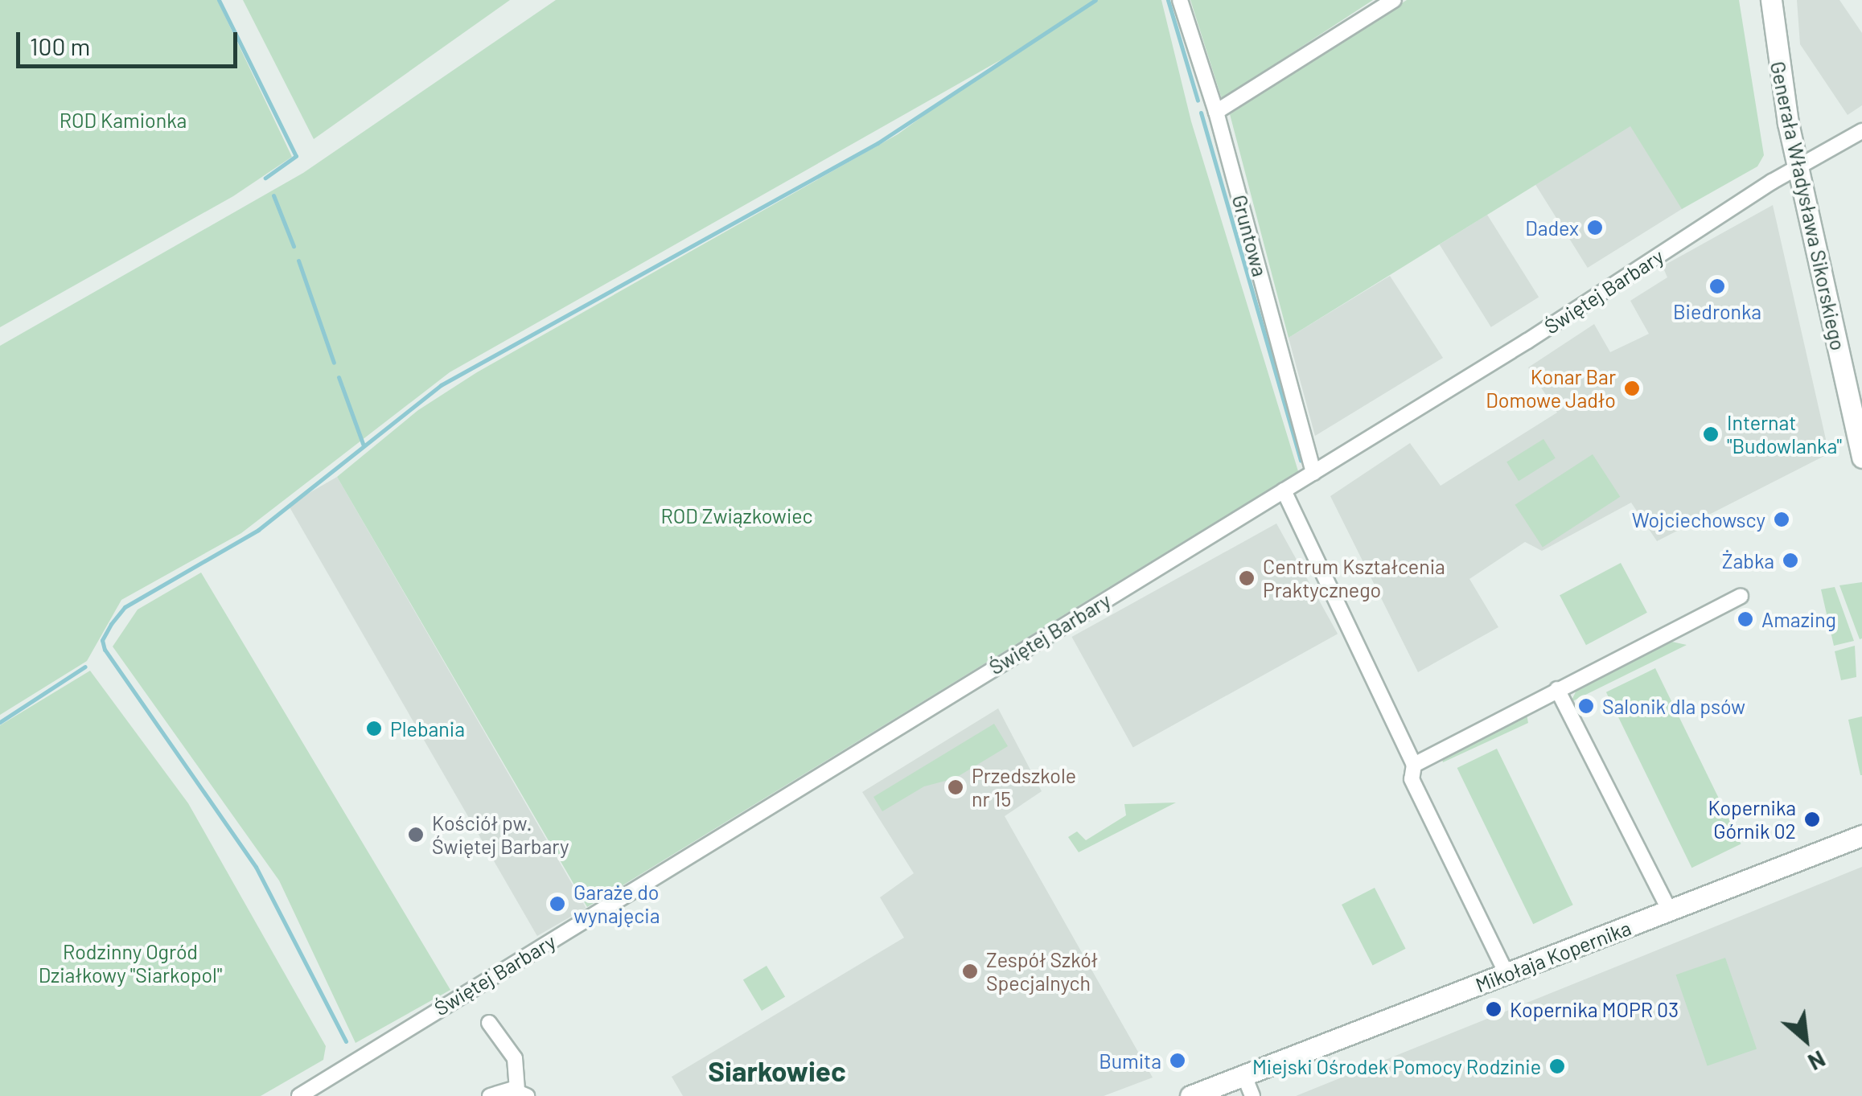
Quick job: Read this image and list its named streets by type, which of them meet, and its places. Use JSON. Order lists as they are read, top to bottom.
{
  "streets": {
    "street": [
      "Generała Władysława Sikorskiego",
      "Gruntowa",
      "Świętej Barbary",
      "Mikołaja Kopernika"
    ]
  },
  "crossings": [
    ["Generała Władysława Sikorskiego", "Świętej Barbary"],
    ["Gruntowa", "Świętej Barbary"]
  ],
  "districts": ["Siarkowiec"],
  "parks": ["ROD Kamionka", "ROD Związkowiec", "Rodzinny Ogród Działkowy \"Siarkopol\""],
  "places": [
    "Dadex",
    "Biedronka",
    "Konar Bar Domowe Jadło",
    "Internat \"Budowlanka\"",
    "Wojciechowscy",
    "Żabka",
    "Centrum Kształcenia Praktycznego",
    "Amazing",
    "Salonik dla psów",
    "Plebania",
    "Przedszkole nr 15",
    "Kopernika Górnik 02",
    "Kościół pw. Świętej Barbary",
    "Garaże do wynajęcia",
    "Zespół Szkół Specjalnych",
    "Kopernika MOPR 03",
    "Bumita",
    "Miejski Ośrodek Pomocy Rodzinie"
  ],
  "scale_bar": "100 m",
  "north": "bottom right"
}
